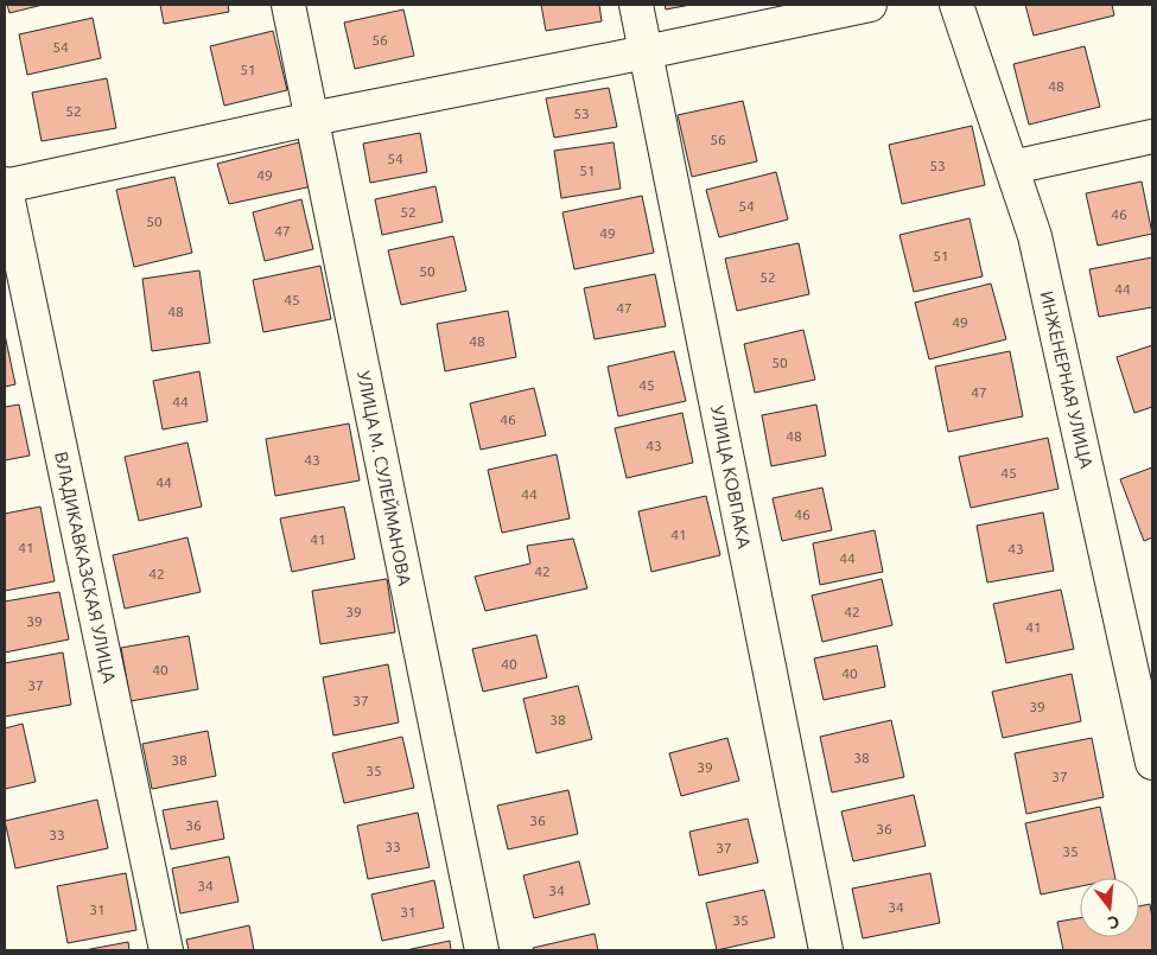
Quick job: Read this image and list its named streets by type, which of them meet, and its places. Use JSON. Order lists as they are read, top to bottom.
{
  "streets": {
    "street": [
      "ИНЖЕНЕРНАЯ УЛИЦА",
      "УЛИЦА КОВПАКА",
      "УЛИЦА М. СУЛЕЙМАНОВА",
      "ВЛАДИКАВКАЗСКАЯ УЛИЦА"
    ]
  },
  "house_numbers": [
    "56",
    "54",
    "51",
    "48",
    "52",
    "53",
    "56",
    "54",
    "53",
    "51",
    "49",
    "54",
    "52",
    "46",
    "50",
    "47",
    "49",
    "51",
    "50",
    "52",
    "44",
    "45",
    "47",
    "48",
    "49",
    "48",
    "50",
    "45",
    "47",
    "44",
    "46",
    "48",
    "43",
    "43",
    "45",
    "44",
    "44",
    "46",
    "41",
    "41",
    "41",
    "43",
    "44",
    "42",
    "42",
    "39",
    "42",
    "39",
    "41",
    "40",
    "40",
    "40",
    "37",
    "37",
    "39",
    "38",
    "38",
    "38",
    "39",
    "35",
    "37",
    "36",
    "36",
    "36",
    "33",
    "33",
    "37",
    "35",
    "34",
    "34",
    "34",
    "31",
    "31",
    "35"
  ],
  "north": "bottom"
}
